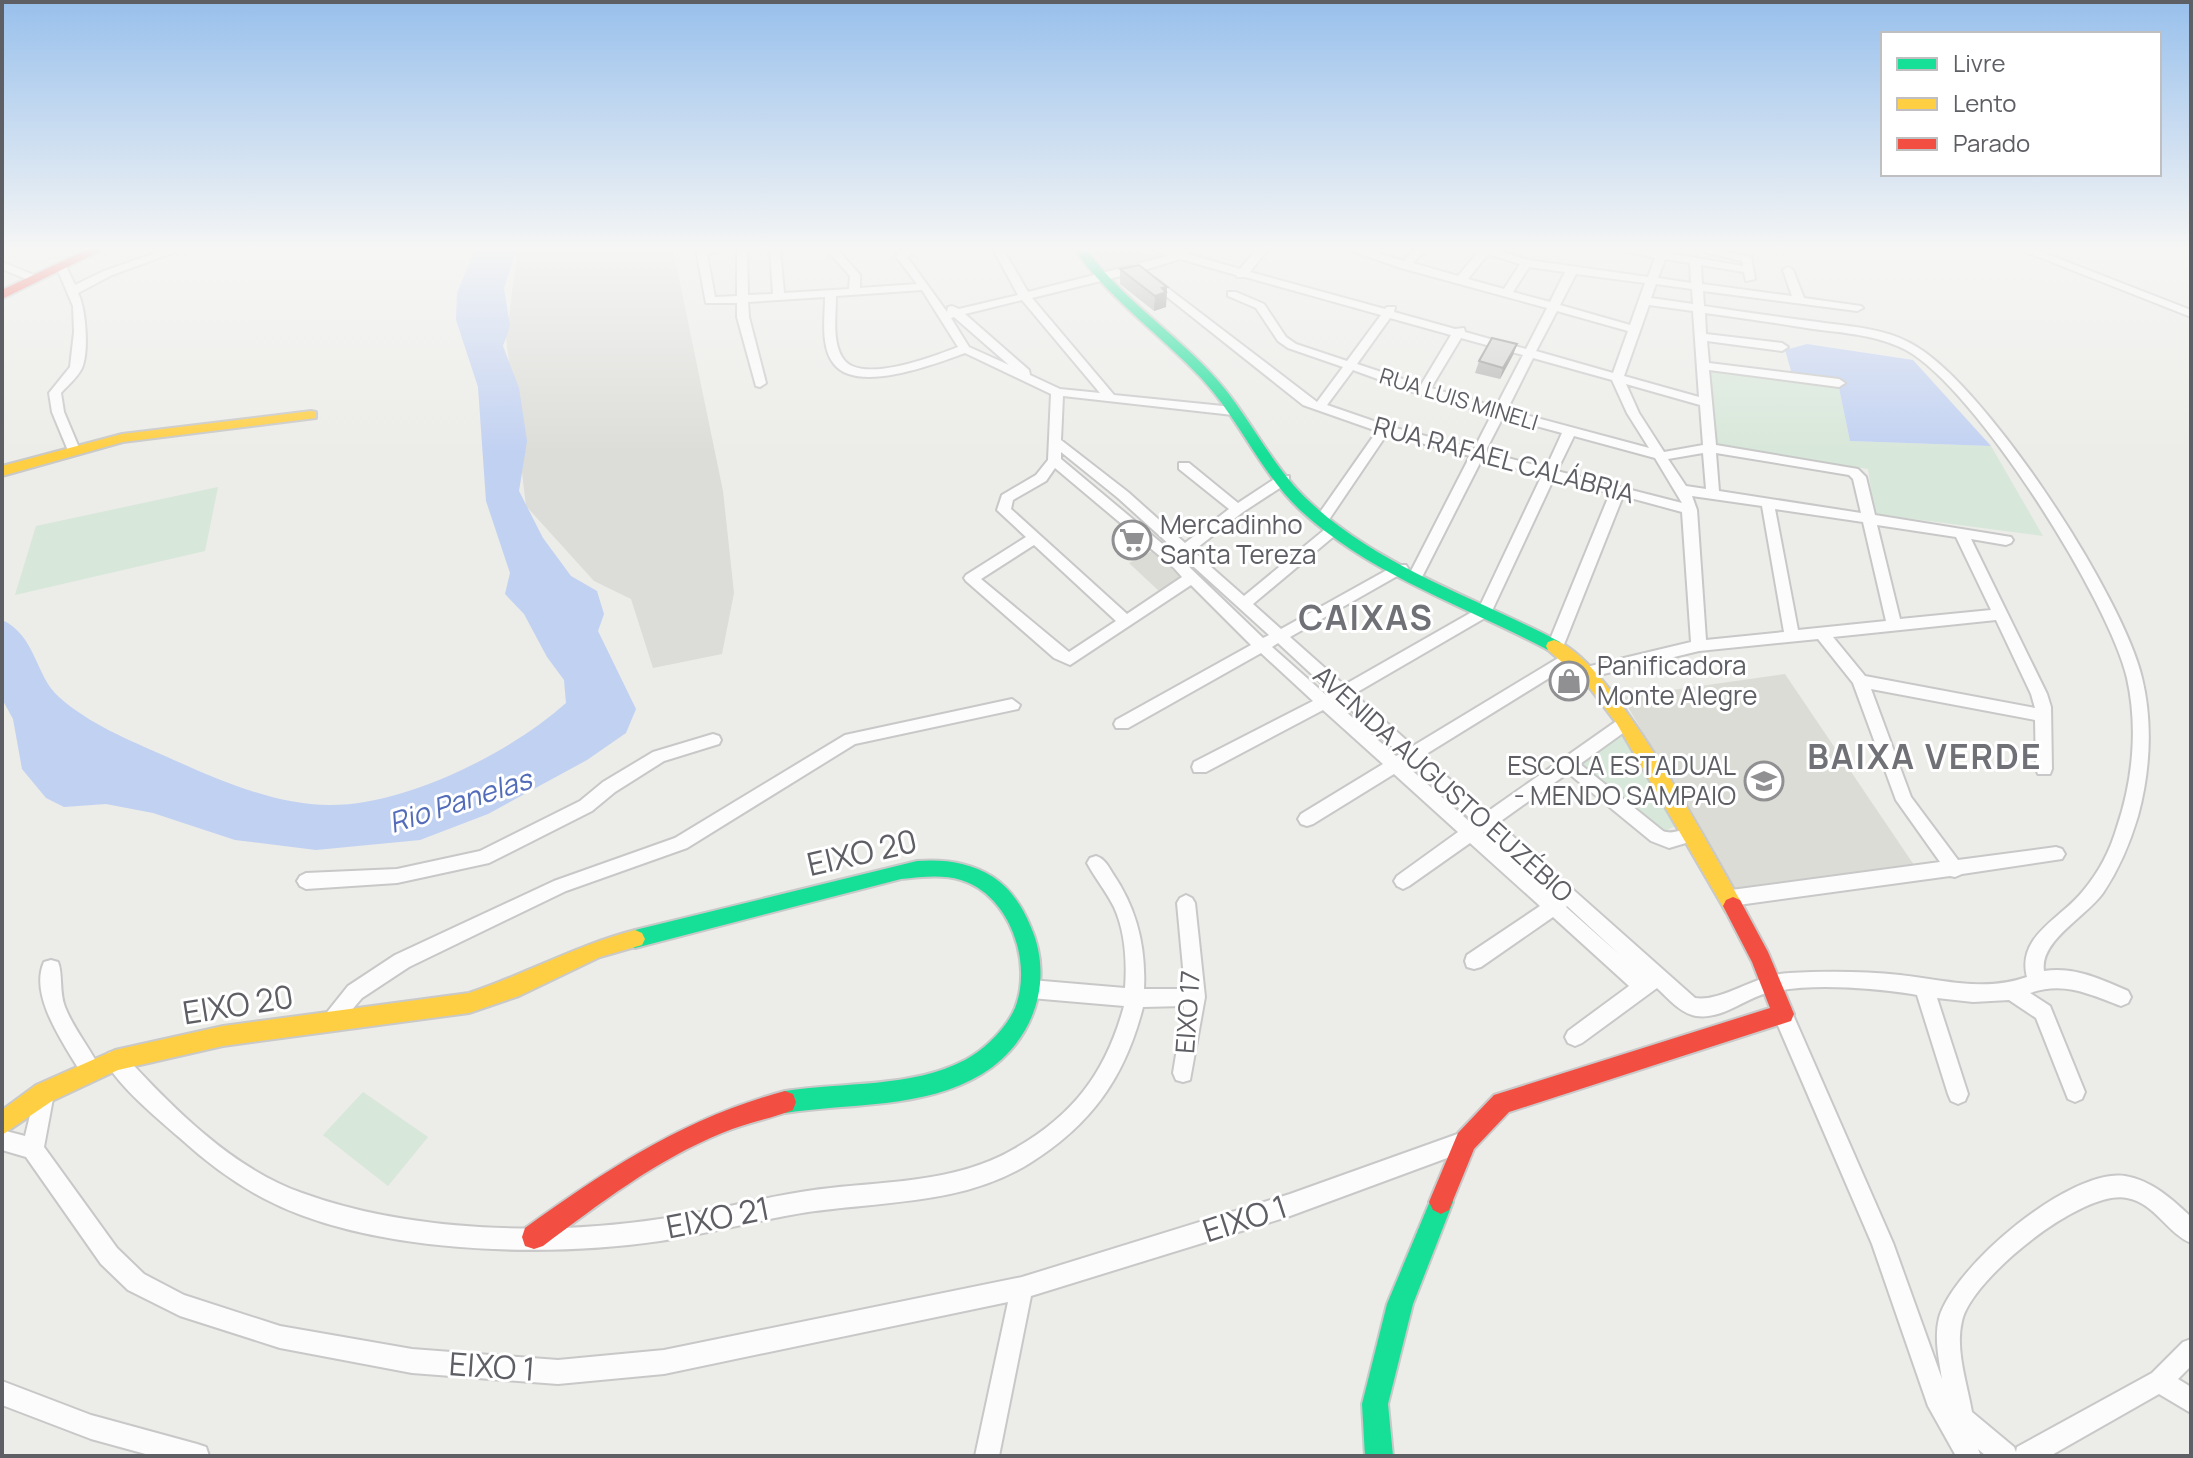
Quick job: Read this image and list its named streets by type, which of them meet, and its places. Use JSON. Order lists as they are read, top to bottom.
{
  "streets": {
    "street": [
      "RUA LUIS MINELI",
      "RUA RAFAEL CALÁBRIA",
      "AVENIDA AUGUSTO EUZÉBIO",
      "EIXO 20",
      "EIXO 17",
      "EIXO 21",
      "EIXO 1"
    ]
  },
  "crossings": [
    ["EIXO 20", "EIXO 21"]
  ],
  "districts": ["CAIXAS", "BAIXA VERDE"],
  "water": ["Rio Panelas"],
  "places": {
    "supermarket": ["Mercadinho Santa Tereza"],
    "shop": ["Panificadora Monte Alegre"],
    "school or university": ["ESCOLA ESTADUAL - MENDO SAMPAIO"]
  },
  "legend": ["Livre", "Lento", "Parado"]
}
